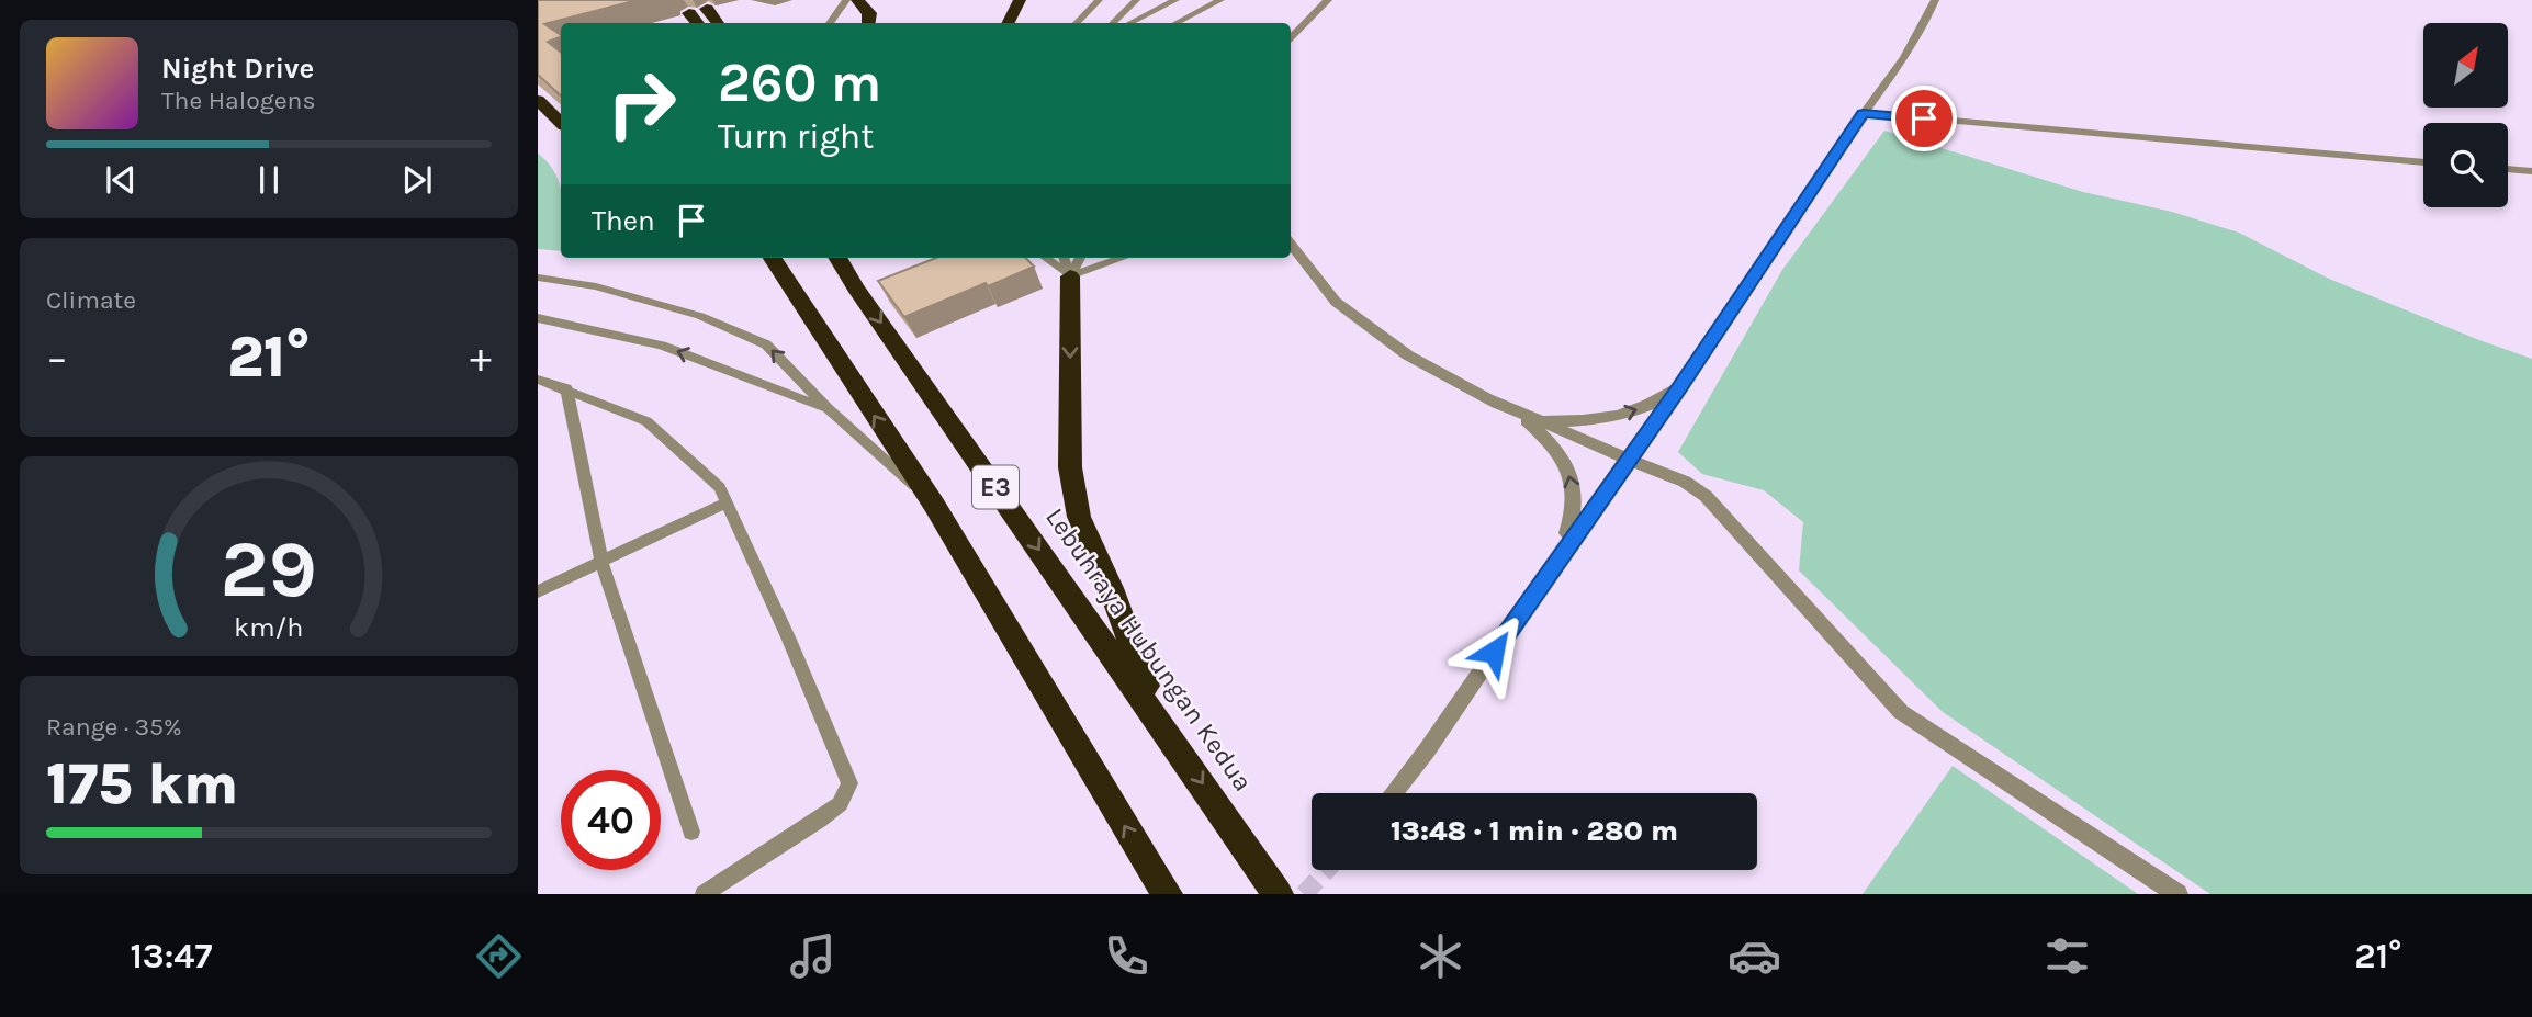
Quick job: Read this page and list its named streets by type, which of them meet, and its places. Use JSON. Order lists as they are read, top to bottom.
{
  "streets": {
    "highway": ["E3", "Lebuhraya Hubungan Kedua"]
  },
  "north": "top right",
  "page": {
    "turn": ["260 m", "Turn right"],
    "song": ["Night Drive", "The Halogens"],
    "then": "Then",
    "tile": [
      "Climate",
      ["Range · 35%", "175 km"]
    ],
    "heat": ["−", "21°", "+"],
    "limit": "40",
    "trip": "13:48 · 1 min · 280 m",
    "tabs": ["13:47", "21°"],
    "gauge": ["29", "km/h"]
  }
}
